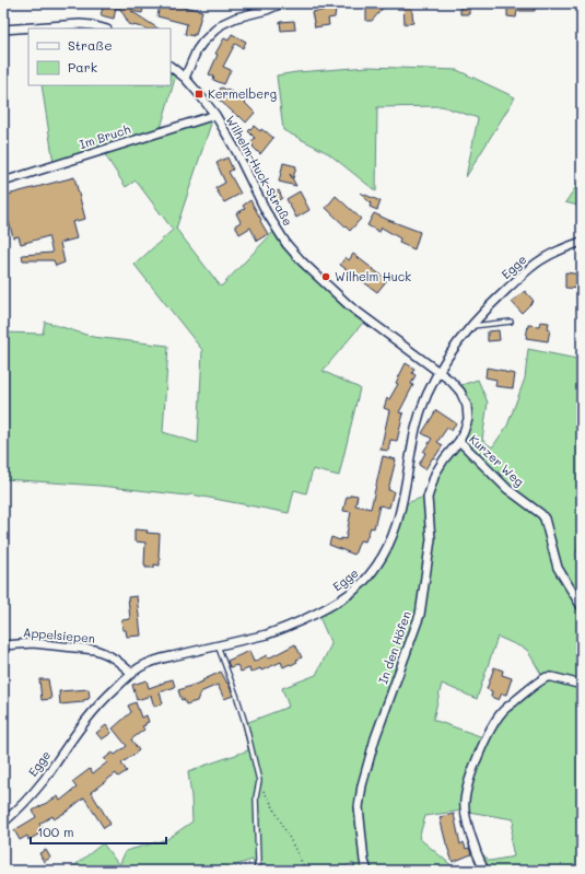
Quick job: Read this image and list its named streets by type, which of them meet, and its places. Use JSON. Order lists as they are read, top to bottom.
{
  "streets": {
    "street": [
      "Im Bruch",
      "Wilhelm-Huck-Straße",
      "Egge",
      "Kurzer Weg",
      "Appelsiepen",
      "In den Höfen"
    ]
  },
  "crossings": [
    ["Im Bruch", "Wilhelm-Huck-Straße"],
    ["Wilhelm-Huck-Straße", "Egge"],
    ["Wilhelm-Huck-Straße", "In den Höfen"],
    ["Egge", "Appelsiepen"],
    ["Egge", "In den Höfen"],
    ["Kurzer Weg", "In den Höfen"]
  ],
  "places": {
    "transit": ["Kermelberg"],
    "other": ["Wilhelm Huck"]
  },
  "legend": ["Straße", "Park"],
  "scale_bar": "100 m"
}
